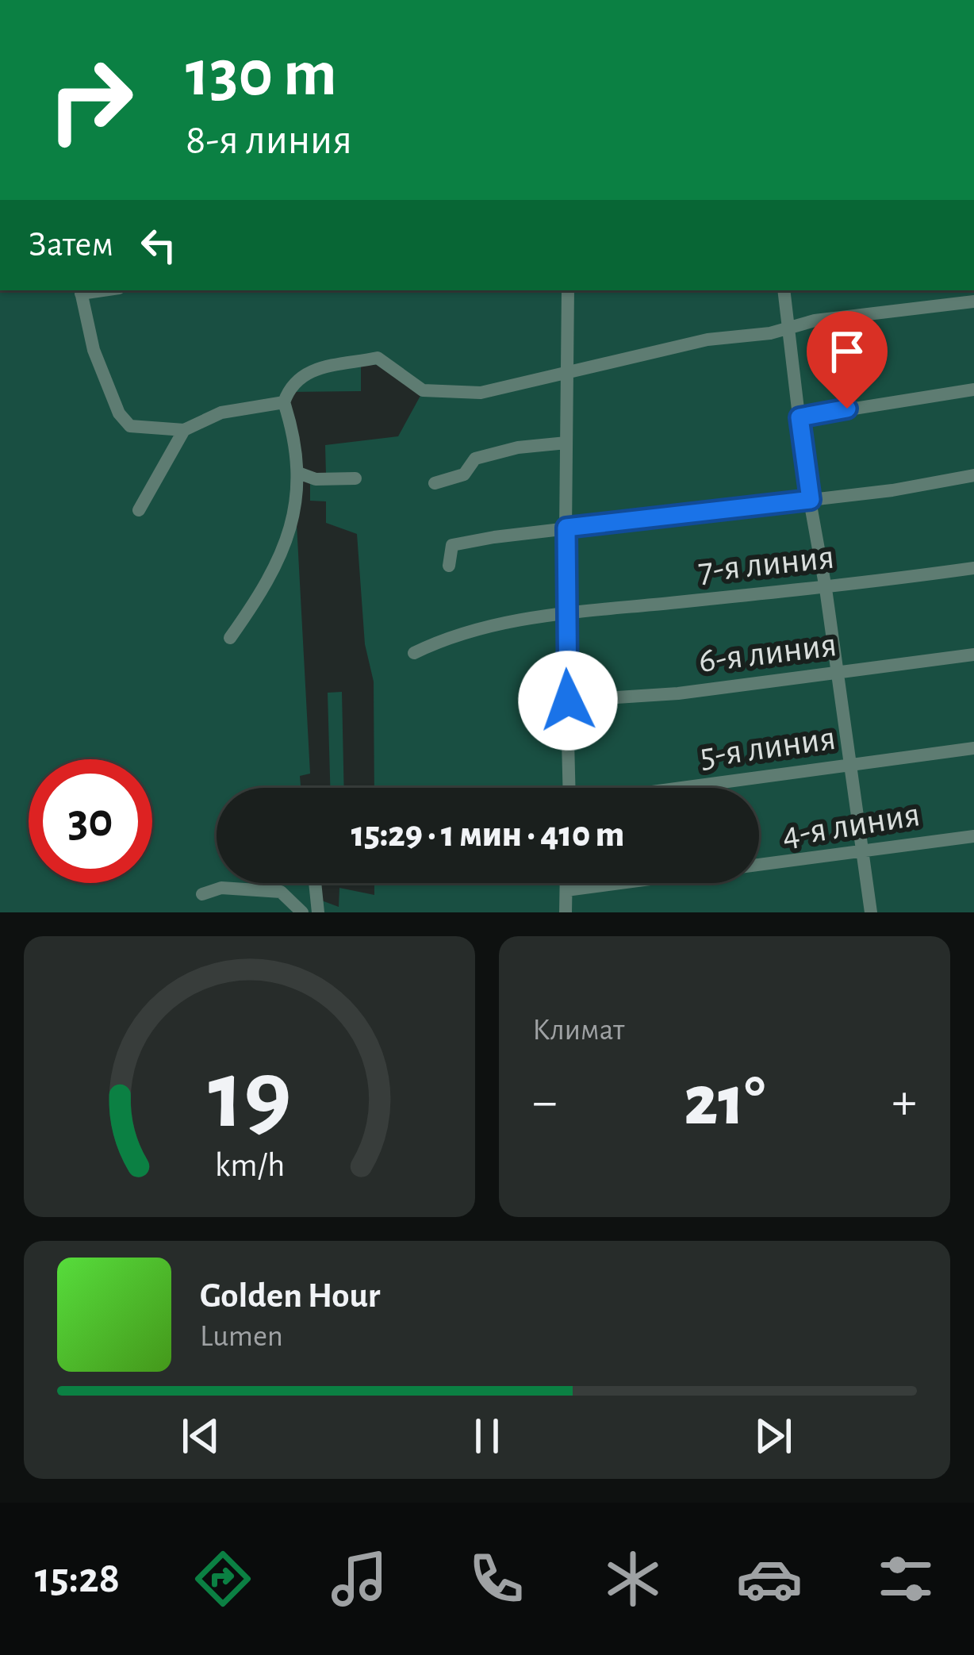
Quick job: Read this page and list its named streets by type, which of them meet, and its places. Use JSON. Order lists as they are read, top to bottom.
{
  "streets": {
    "street": [
      "7-я линия",
      "6-я линия",
      "5-я линия",
      "4-я линия"
    ]
  },
  "page": {
    "turn": ["130 m", "8-я линия"],
    "then": "Затем",
    "limit": "30",
    "trip": "15:29 · 1 мин · 410 m",
    "tile": "Климат",
    "heat": ["−", "21°", "+"],
    "song": ["Golden Hour", "Lumen"],
    "tabs": "15:28",
    "gauge": ["19", "km/h"]
  }
}
